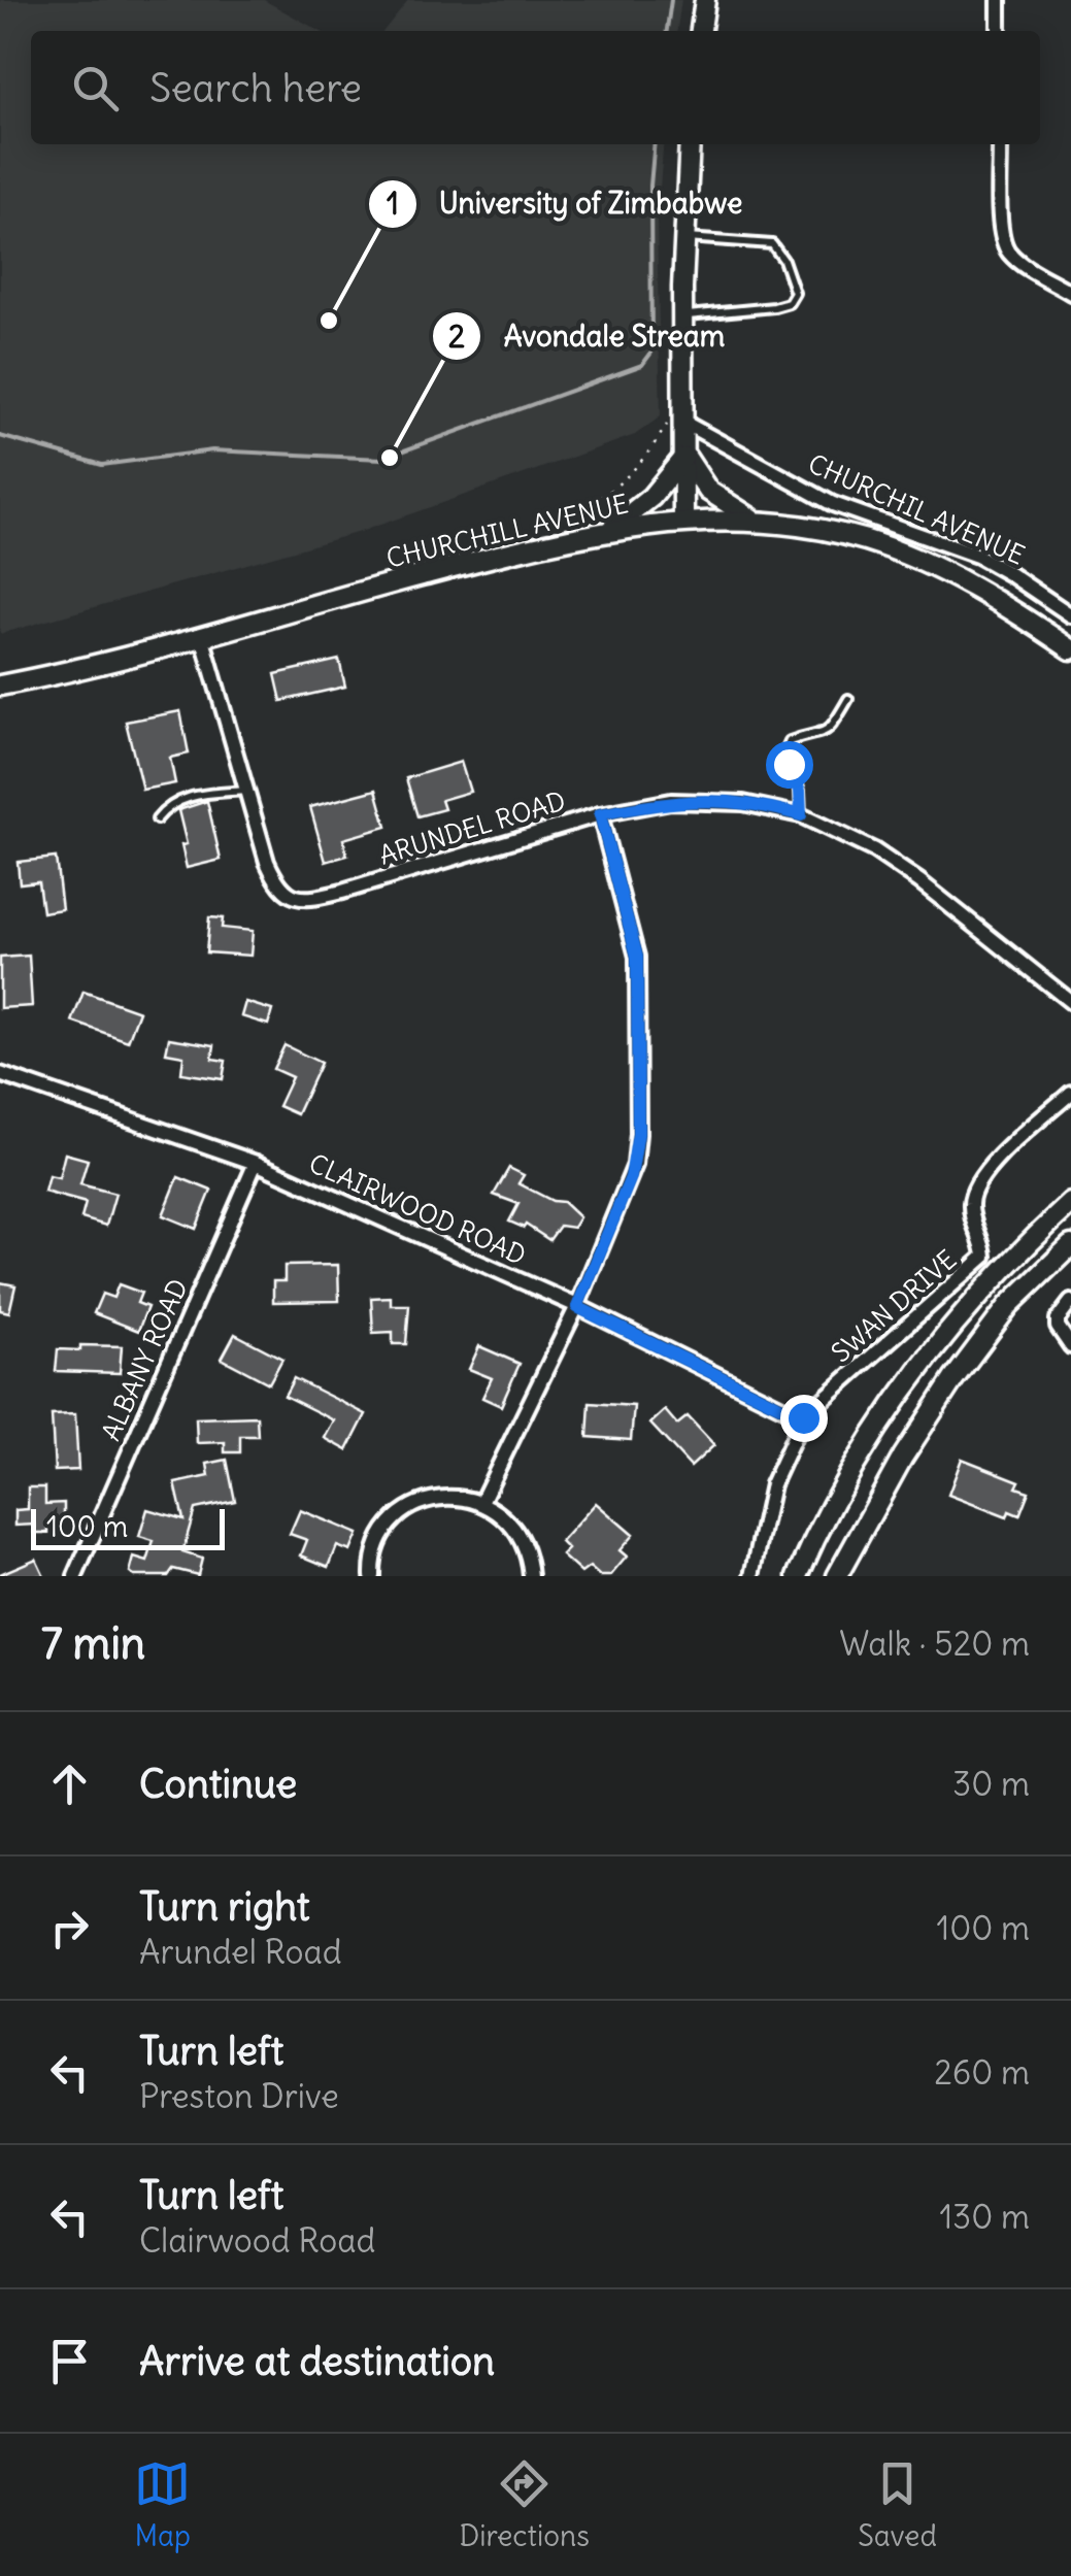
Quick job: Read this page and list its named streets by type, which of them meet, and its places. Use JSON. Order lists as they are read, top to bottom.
{
  "streets": {
    "main road": ["CHURCHILL AVENUE"],
    "street": [
      "CHURCHIL AVENUE",
      "ARUNDEL ROAD",
      "CLAIRWOOD ROAD",
      "SWAN DRIVE",
      "ALBANY ROAD"
    ]
  },
  "crossings": [
    ["CHURCHILL AVENUE", "ARUNDEL ROAD"],
    ["CLAIRWOOD ROAD", "SWAN DRIVE"],
    ["CLAIRWOOD ROAD", "ALBANY ROAD"]
  ],
  "places": ["University of Zimbabwe", "Avondale Stream"],
  "scale_bar": "100 m",
  "page": {
    "search": "Search here",
    "scale": "100 m",
    "heading": ["7 min", "Walk · 520 m"],
    "list": [
      ["Continue", "30 m"],
      ["Turn right", "Arundel Road", "100 m"],
      ["Turn left", "Preston Drive", "260 m"],
      ["Turn left", "Clairwood Road", "130 m"],
      "Arrive at destination"
    ],
    "nav": ["Map", "Directions", "Saved"]
  }
}
